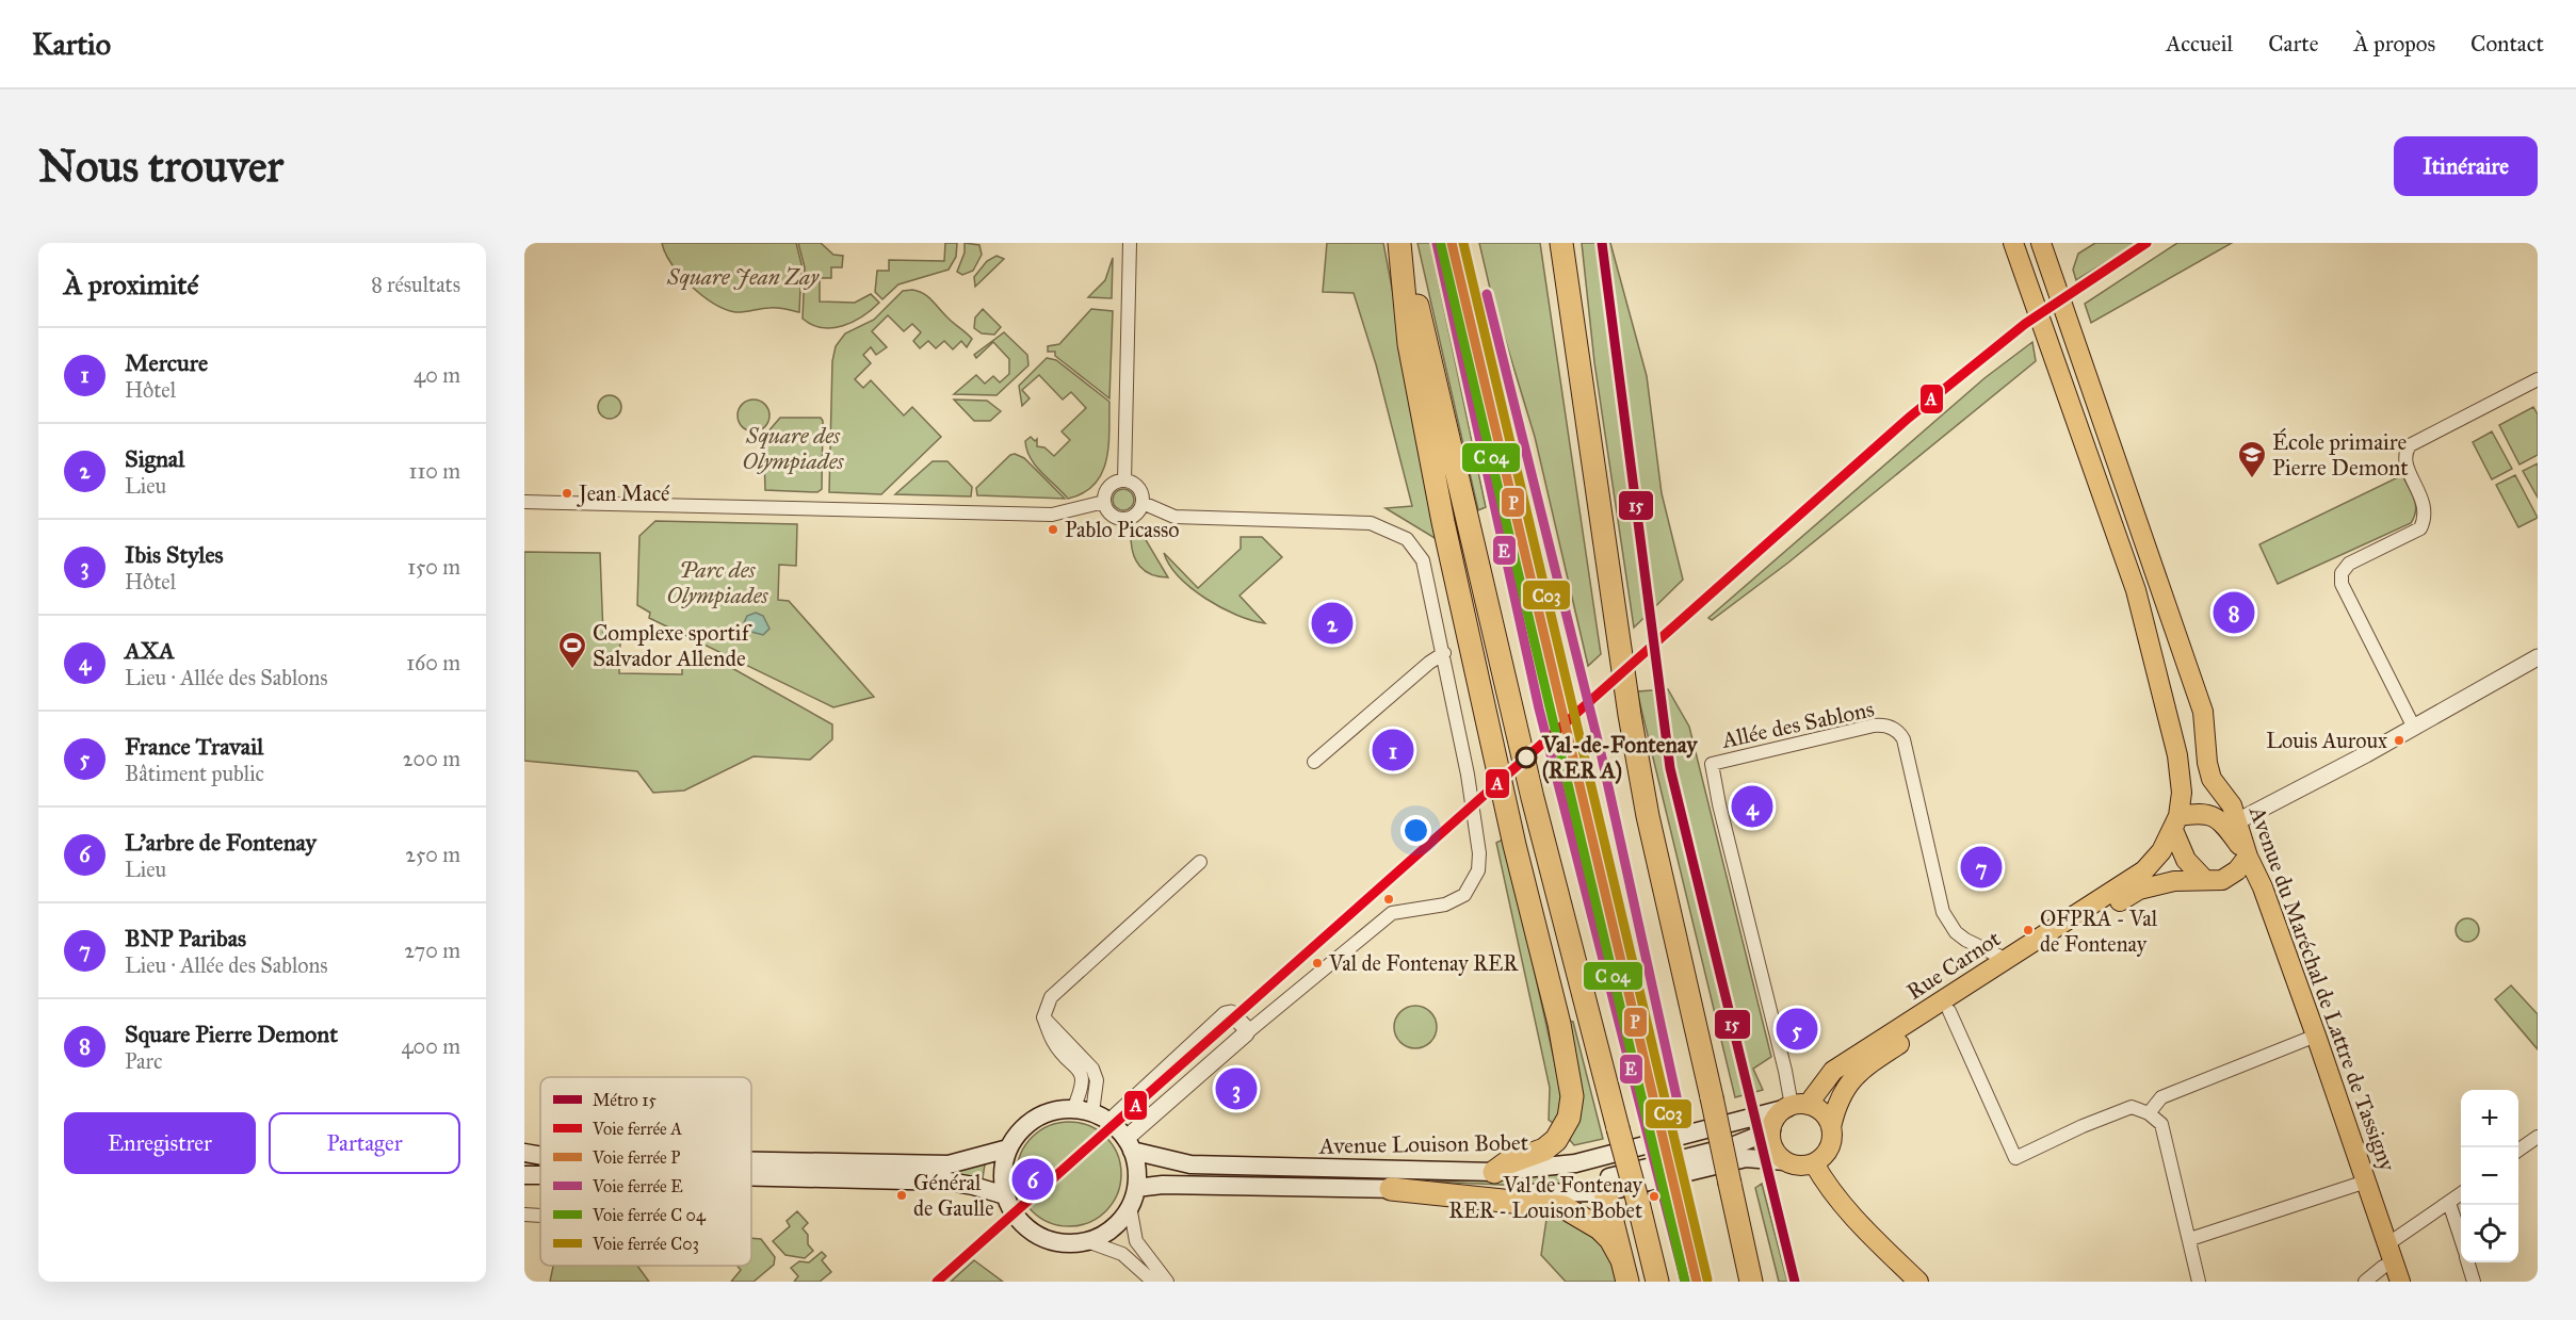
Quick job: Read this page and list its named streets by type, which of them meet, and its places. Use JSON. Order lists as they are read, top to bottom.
{
  "streets": {
    "main road": ["Rue Carnot", "Avenue du Maréchal de Lattre de Tassigny", "Avenue Louison Bobet"],
    "street": ["Allée des Sablons"]
  },
  "crossings": [
    ["Allée des Sablons", "Rue Carnot"],
    ["Allée des Sablons", "Avenue Louison Bobet"],
    ["Rue Carnot", "Avenue du Maréchal de Lattre de Tassigny"],
    ["Rue Carnot", "Avenue Louison Bobet"]
  ],
  "parks": ["Square Jean Zay", "Square des Olympiades", "Parc des Olympiades"],
  "places": {
    "school or university": ["École primaire Pierre Demont"],
    "other": [
      "Jean Macé",
      "Pablo Picasso",
      "Louis Auroux",
      "Val-de-Fontenay (RER A)",
      "OFPRA - Val de Fontenay",
      "Val de Fontenay RER",
      "Général de Gaulle",
      "Val de Fontenay RER - Louison Bobet"
    ],
    "sports": ["Complexe sportif Salvador Allende"]
  },
  "lines": [
    "metro line 15",
    "rail line A",
    "rail line P",
    "rail line E",
    "rail line C03"
  ],
  "legend": [
    "Métro 15",
    "Voie ferrée A",
    "Voie ferrée P",
    "Voie ferrée E",
    "Voie ferrée C 04",
    "Voie ferrée C03"
  ],
  "page": {
    "header": "Kartio",
    "nav": [
      "Accueil",
      "Carte",
      "À propos",
      "Contact"
    ],
    "buttons": [
      "Itinéraire",
      ["Enregistrer", "Partager"]
    ],
    "title": "Nous trouver",
    "heading": ["À proximité", "8 résultats"],
    "list": [
      {
        "mark": "1",
        "name": "Mercure",
        "note": "Hôtel",
        "value": "40 m"
      },
      {
        "mark": "2",
        "name": "Signal",
        "note": "Lieu",
        "value": "110 m"
      },
      {
        "mark": "3",
        "name": "Ibis Styles",
        "note": "Hôtel",
        "value": "150 m"
      },
      {
        "mark": "4",
        "name": "AXA",
        "note": "Lieu · Allée des Sablons",
        "value": "160 m"
      },
      {
        "mark": "5",
        "name": "France Travail",
        "note": "Bâtiment public",
        "value": "200 m"
      },
      {
        "mark": "6",
        "name": "L'arbre de Fontenay",
        "note": "Lieu",
        "value": "250 m"
      },
      {
        "mark": "7",
        "name": "BNP Paribas",
        "note": "Lieu · Allée des Sablons",
        "value": "270 m"
      },
      {
        "mark": "8",
        "name": "Square Pierre Demont",
        "note": "Parc",
        "value": "400 m"
      }
    ],
    "pins": [
      "8",
      "2",
      "1",
      "4",
      "7",
      "5",
      "3",
      "6"
    ],
    "map_buttons": ["+", "−"]
  }
}
